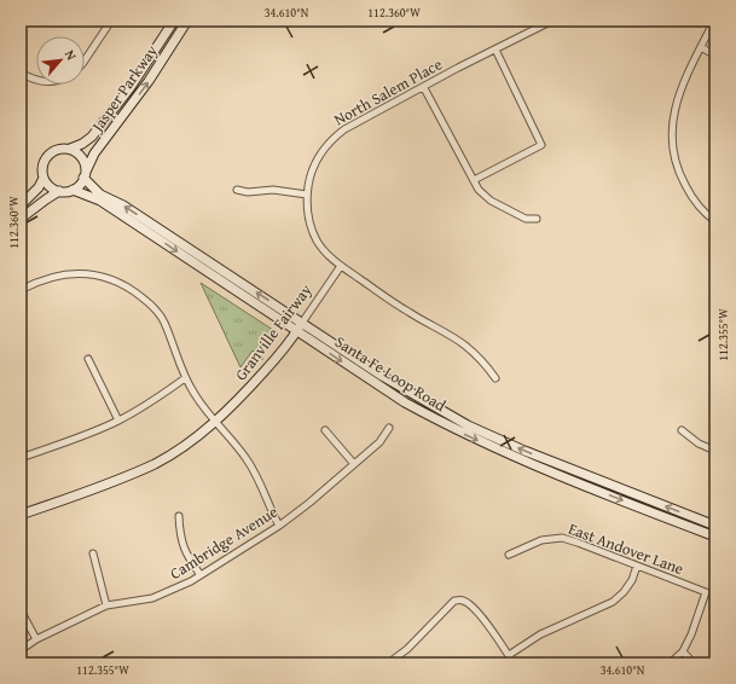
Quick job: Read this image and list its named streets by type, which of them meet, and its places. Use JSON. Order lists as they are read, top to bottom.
{
  "streets": {
    "main road": ["Jasper Parkway", "Granville Fairway", "Santa Fe Loop Road"],
    "street": ["North Salem Place", "Cambridge Avenue", "East Andover Lane"]
  },
  "crossings": [
    ["Jasper Parkway", "Santa Fe Loop Road"],
    ["North Salem Place", "Granville Fairway"],
    ["Granville Fairway", "Santa Fe Loop Road"]
  ],
  "north": "top right",
  "coordinates": ["34.610°N", "112.360°W", "112.355°W"]
}
